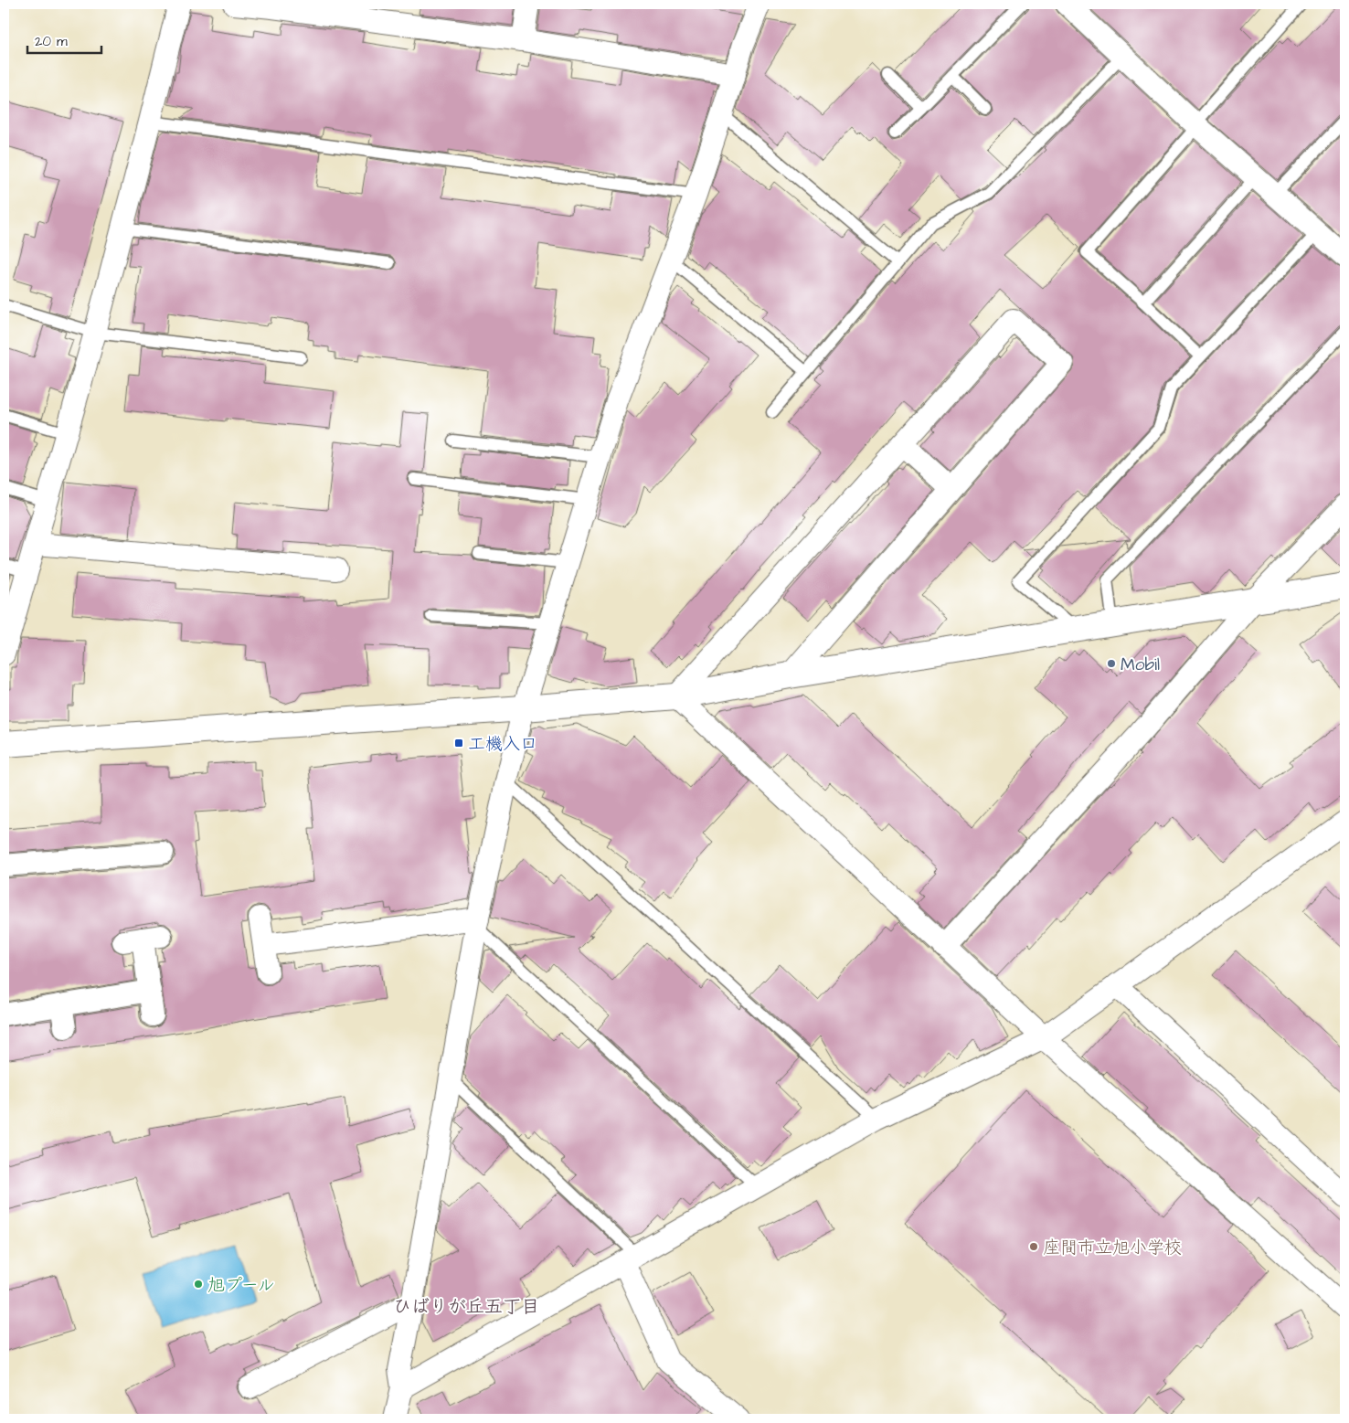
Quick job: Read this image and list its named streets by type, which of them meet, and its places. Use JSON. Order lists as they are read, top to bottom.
{
  "districts": ["ひばりが丘五丁目"],
  "places": {
    "other": ["Mobil", "座間市立旭小学校", "旭プール"],
    "transit": ["工機入口"]
  },
  "scale_bar": "20 m"
}
